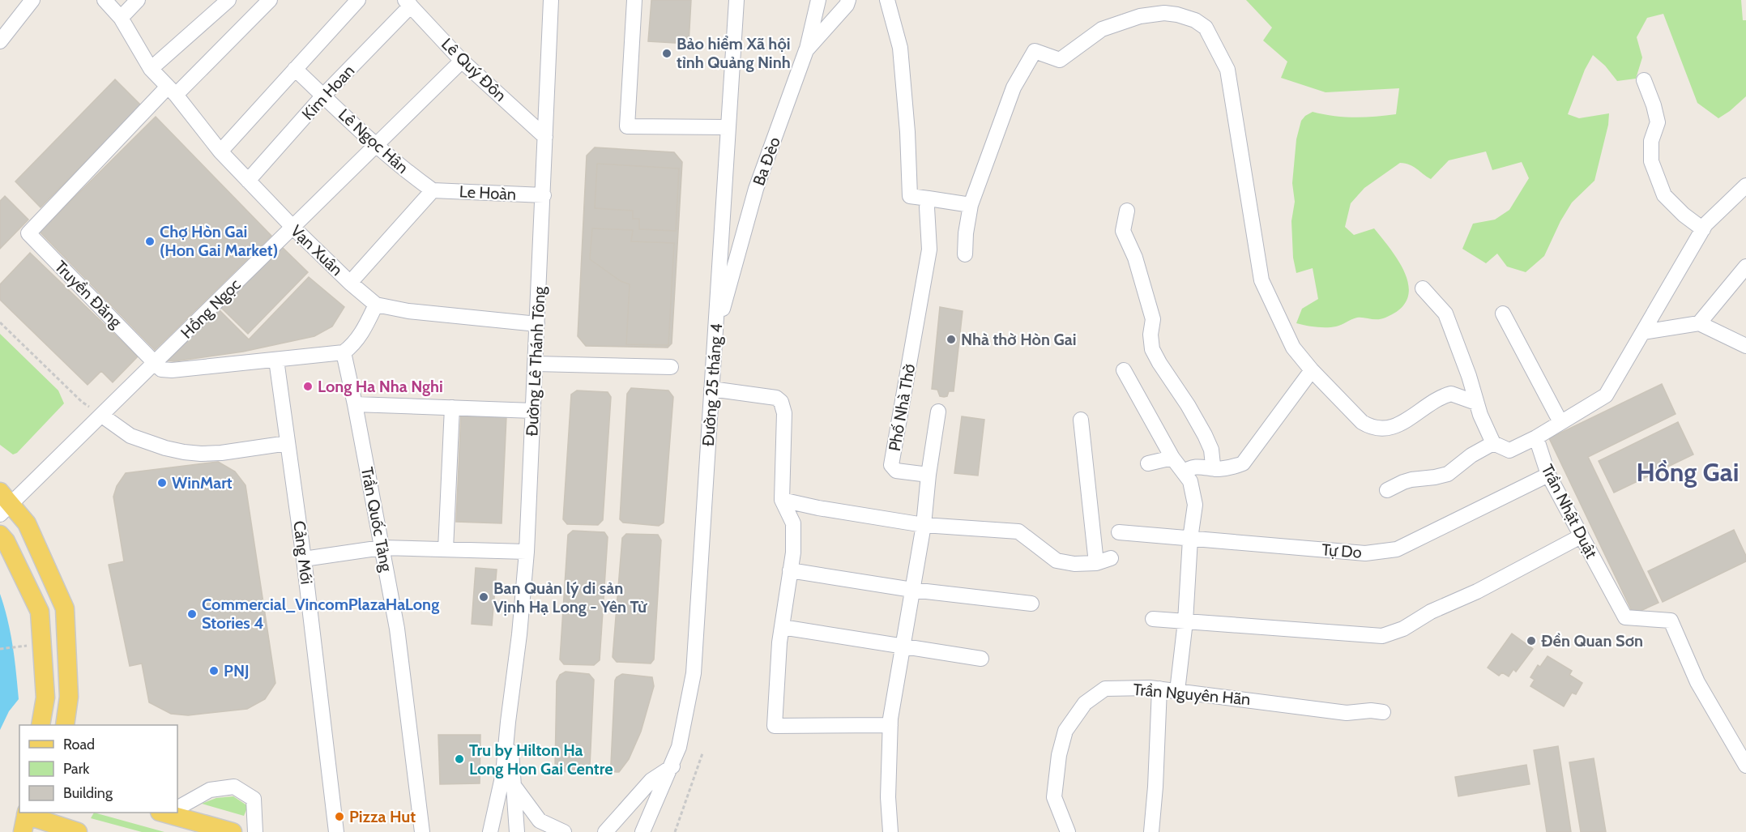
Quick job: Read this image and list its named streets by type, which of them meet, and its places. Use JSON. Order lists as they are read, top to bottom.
{
  "streets": {
    "street": [
      "Lê Quý Đôn",
      "Kim Hoan",
      "Lê Ngọc Hân",
      "Ba Đèo",
      "Le Hoàn",
      "Vạn Xuân",
      "Truyền Đăng",
      "Hồng Ngọc",
      "Đường Lê Thánh Tông",
      "Đường 25 tháng 4",
      "Phố Nhà Thờ",
      "Trần Nhật Duật",
      "Trần Quốc Tảng",
      "Tự Do",
      "Cảng Mới",
      "Trần Nguyên Hãn"
    ]
  },
  "crossings": [
    ["Lê Quý Đôn", "Kim Hoan"],
    ["Lê Quý Đôn", "Hồng Ngọc"],
    ["Lê Quý Đôn", "Đường Lê Thánh Tông"],
    ["Kim Hoan", "Lê Ngọc Hân"],
    ["Kim Hoan", "Vạn Xuân"],
    ["Lê Ngọc Hân", "Le Hoàn"],
    ["Lê Ngọc Hân", "Hồng Ngọc"],
    ["Ba Đèo", "Đường 25 tháng 4"],
    ["Le Hoàn", "Đường Lê Thánh Tông"],
    ["Vạn Xuân", "Truyền Đăng"],
    ["Vạn Xuân", "Hồng Ngọc"],
    ["Vạn Xuân", "Đường Lê Thánh Tông"],
    ["Truyền Đăng", "Hồng Ngọc"],
    ["Truyền Đăng", "Trần Quốc Tảng"],
    ["Truyền Đăng", "Cảng Mới"],
    ["Trần Nhật Duật", "Tự Do"]
  ],
  "districts": ["Hồng Gai"],
  "places": [
    "Bảo hiểm Xã hội tỉnh Quảng Ninh",
    "Chợ Hòn Gai (Hon Gai Market)",
    "Nhà thờ Hòn Gai",
    "Long Ha Nha Nghi",
    "WinMart",
    "Ban Quản lý di sản Vịnh Hạ Long - Yên Tử",
    "Commercial_VincomPlazaHaLong Stories 4",
    "Đền Quan Sơn",
    "PNJ",
    "Tru by Hilton Ha Long Hon Gai Centre",
    "Pizza Hut"
  ],
  "legend": ["Road", "Park", "Building"]
}
